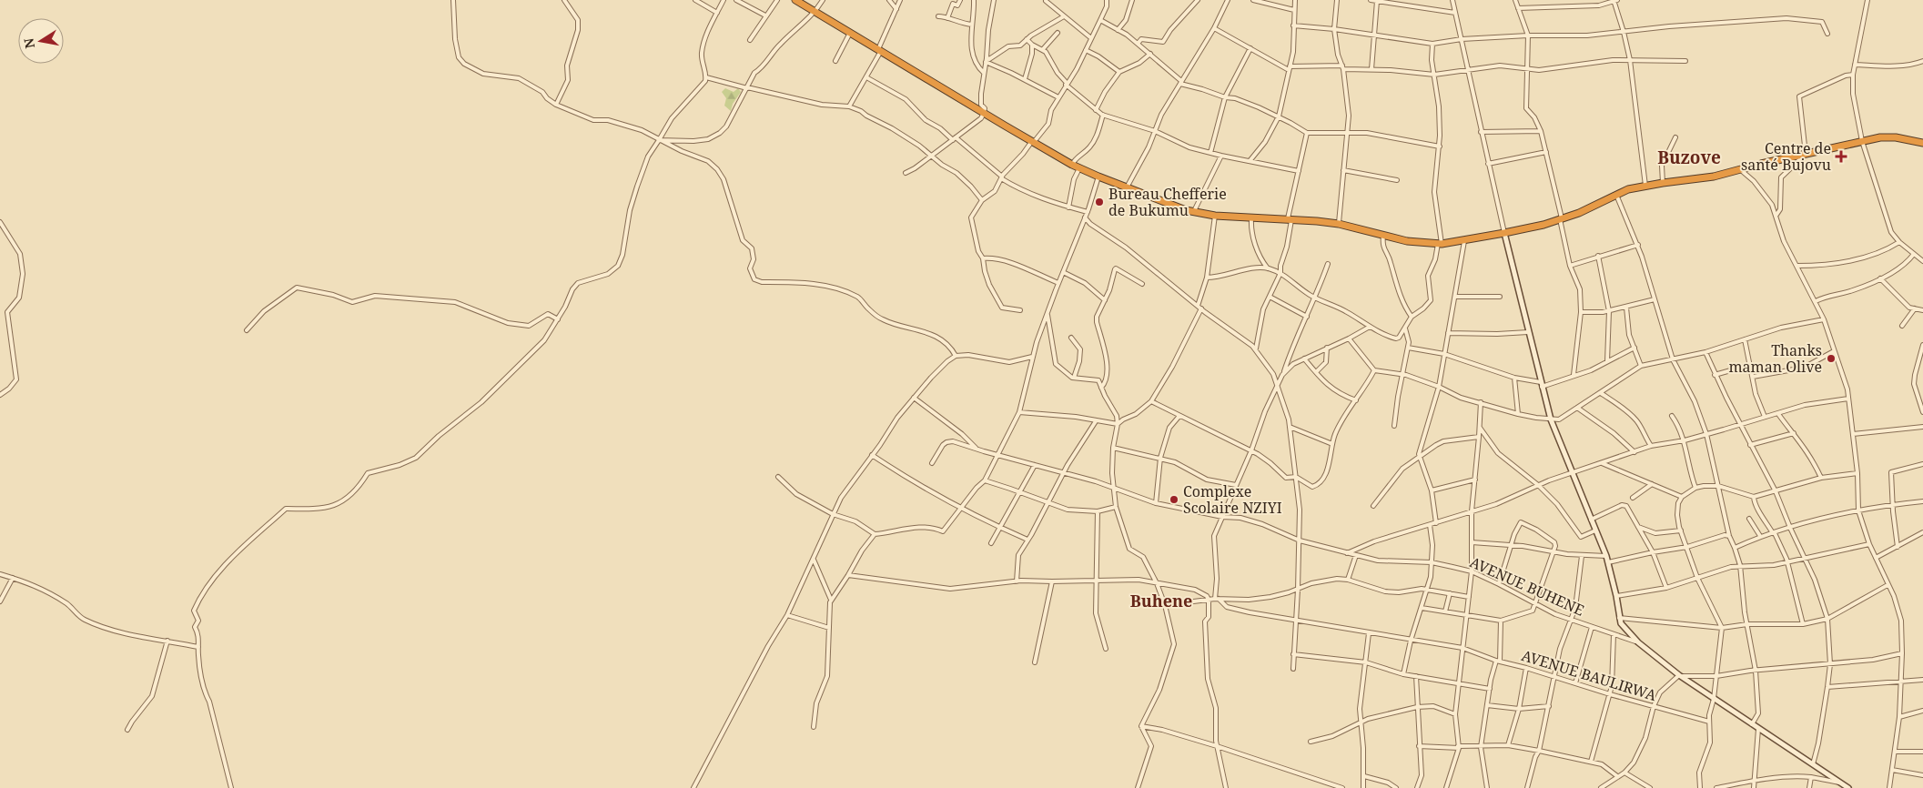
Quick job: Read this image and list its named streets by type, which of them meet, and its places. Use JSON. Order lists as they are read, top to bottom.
{
  "streets": {
    "street": ["AVENUE BUHENE", "AVENUE BAULIRWA"]
  },
  "districts": ["Buzove", "Buhene"],
  "places": {
    "health": ["Centre de santé Bujovu"],
    "other": ["Bureau Chefferie de Bukumu", "Thanks maman Olive", "Complexe Scolaire NZIYI"]
  },
  "north": "left"
}
